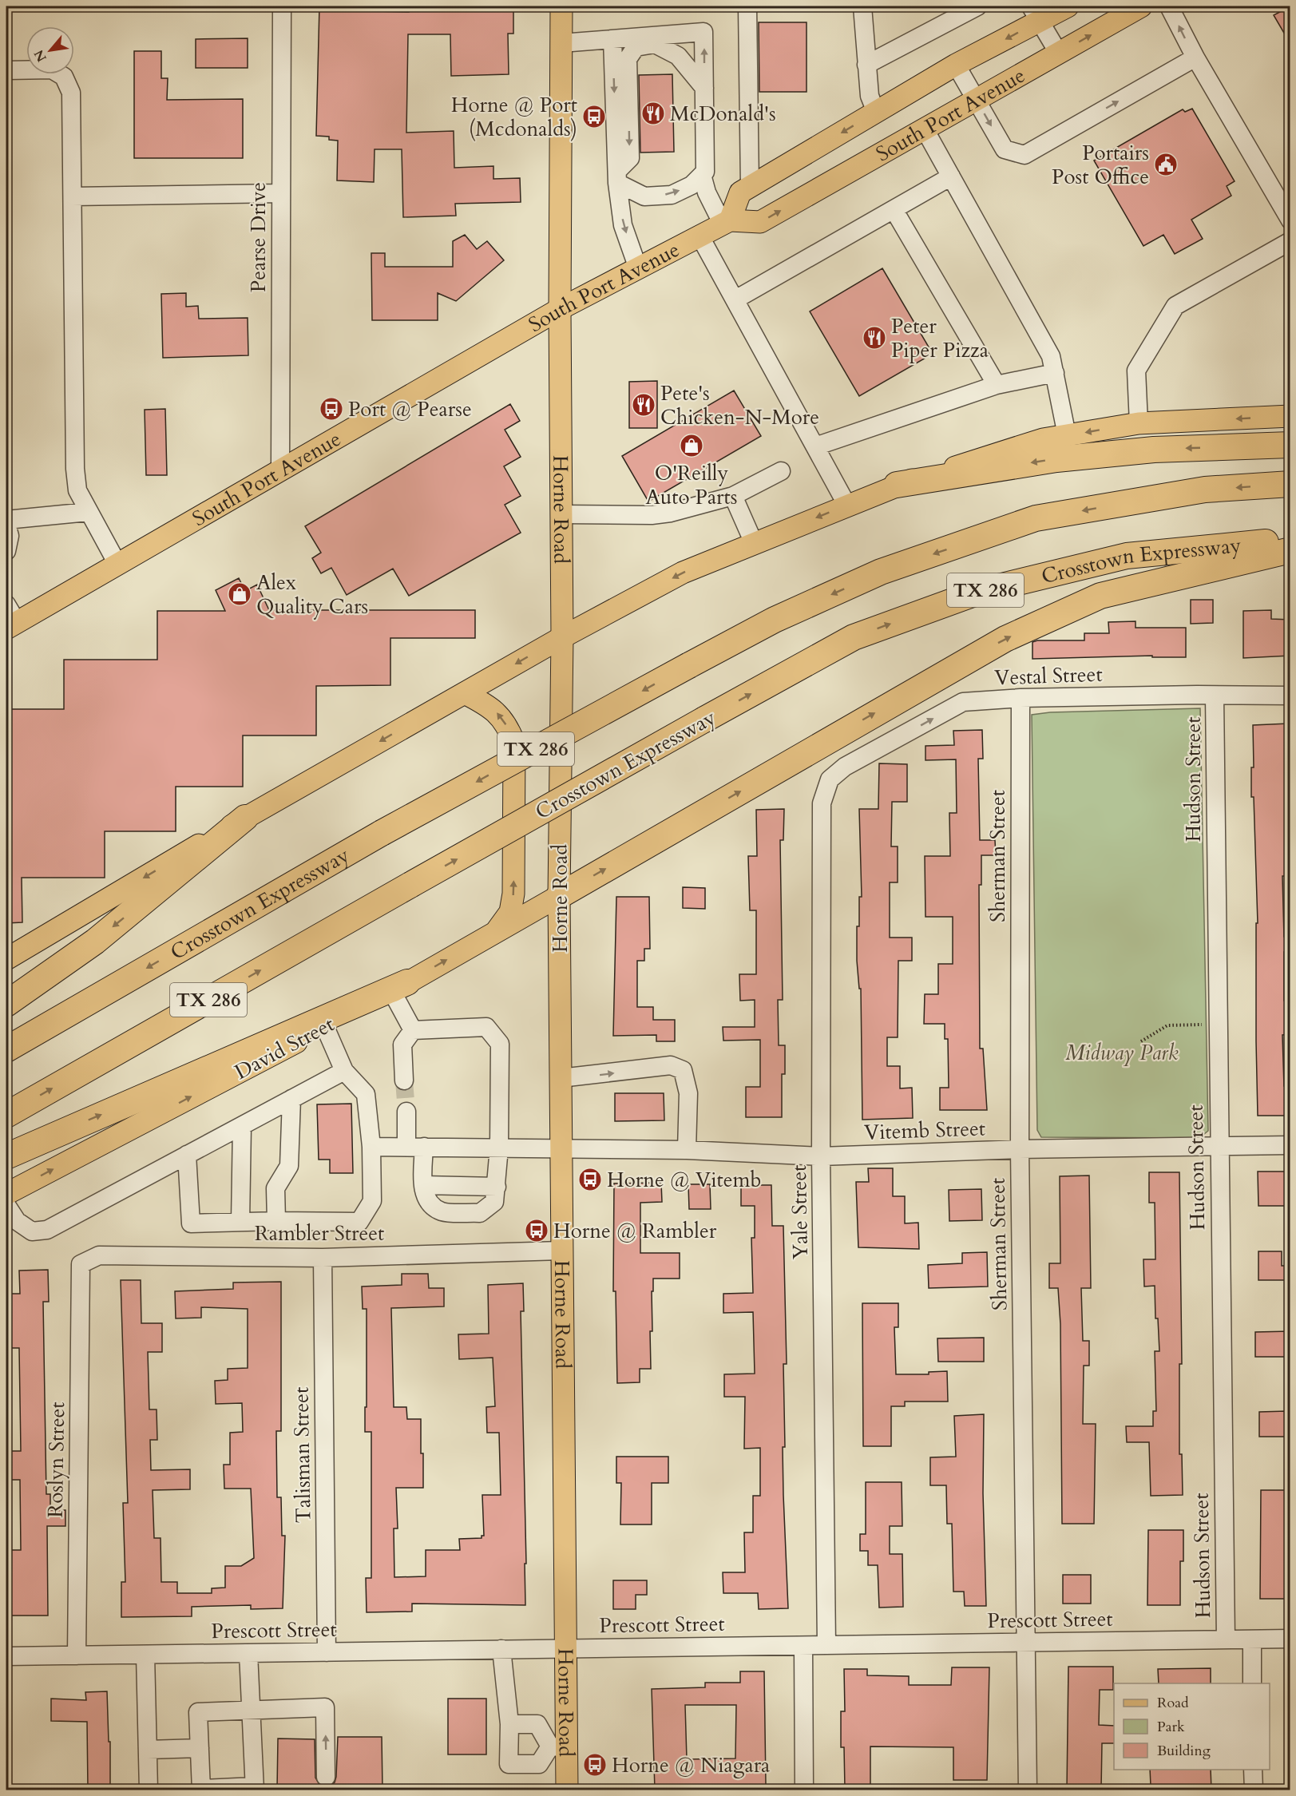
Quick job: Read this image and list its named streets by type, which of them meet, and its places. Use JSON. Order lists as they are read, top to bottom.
{
  "streets": {
    "highway": ["Crosstown Expressway", "TX 286"],
    "main road": ["South Port Avenue", "Horne Road", "David Street"],
    "street": [
      "Pearse Drive",
      "Vestal Street",
      "Hudson Street",
      "Sherman Street",
      "Vitemb Street",
      "Yale Street",
      "Rambler Street",
      "Talisman Street",
      "Roslyn Street",
      "Prescott Street"
    ]
  },
  "crossings": [
    ["South Port Avenue", "Pearse Drive"],
    ["South Port Avenue", "Horne Road"],
    ["Horne Road", "David Street"],
    ["Horne Road", "Vitemb Street"],
    ["Horne Road", "Rambler Street"],
    ["Horne Road", "Prescott Street"],
    ["Vestal Street", "Hudson Street"],
    ["Vestal Street", "Sherman Street"],
    ["Vestal Street", "Yale Street"],
    ["Hudson Street", "Vitemb Street"],
    ["Hudson Street", "Prescott Street"],
    ["Sherman Street", "Vitemb Street"],
    ["Sherman Street", "Prescott Street"],
    ["Vitemb Street", "Yale Street"],
    ["Yale Street", "Prescott Street"],
    ["Rambler Street", "Talisman Street"],
    ["Rambler Street", "Roslyn Street"],
    ["Talisman Street", "Prescott Street"],
    ["Roslyn Street", "Prescott Street"]
  ],
  "one_way": ["Vestal Street", "David Street"],
  "parks": ["Midway Park"],
  "places": {
    "restaurant": ["McDonald's", "Peter Piper Pizza", "Pete's Chicken-N-More"],
    "bus stop": [
      "Horne @ Port (Mcdonalds)",
      "Port @ Pearse",
      "Horne @ Vitemb",
      "Horne @ Rambler",
      "Horne @ Niagara"
    ],
    "public building": ["Portairs Post Office"],
    "shop": ["O'Reilly Auto Parts", "Alex Quality Cars"]
  },
  "legend": ["Road", "Park", "Building"],
  "north": "bottom left"
}
